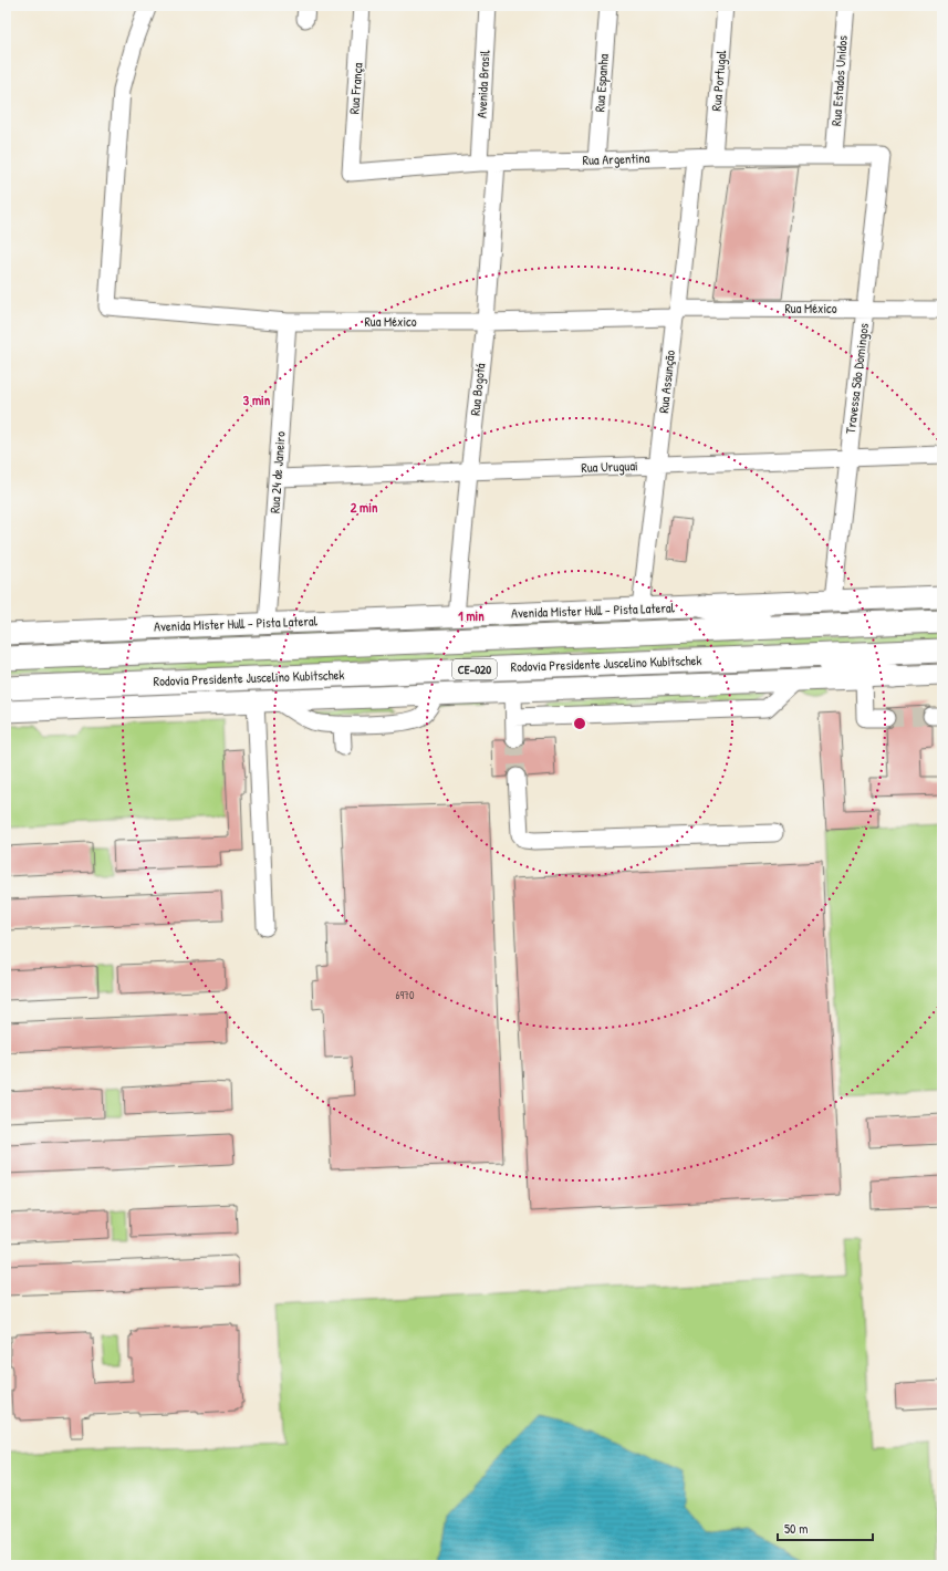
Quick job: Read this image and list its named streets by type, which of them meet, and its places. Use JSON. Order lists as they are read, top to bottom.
{
  "streets": {
    "highway": ["Rodovia Presidente Juscelino Kubitschek", "CE-020"],
    "main road": ["Avenida Mister Hull - Pista Lateral"],
    "street": [
      "Rua Portugal",
      "Rua Estados Unidos",
      "Rua Espanha",
      "Avenida Brasil",
      "Rua França",
      "Rua Argentina",
      "Rua México",
      "Travessa São Domingos",
      "Rua Assunção",
      "Rua Bogotá",
      "Rua Uruguai",
      "Rua 24 de Janeiro"
    ]
  },
  "crossings": [
    ["Rua Portugal", "Rua Argentina"],
    ["Rua Estados Unidos", "Rua Argentina"],
    ["Rua Espanha", "Rua Argentina"],
    ["Avenida Brasil", "Rua Argentina"],
    ["Rua França", "Rua Argentina"],
    ["Rua Argentina", "Travessa São Domingos"],
    ["Rua Argentina", "Rua Assunção"],
    ["Rua Argentina", "Rua Bogotá"],
    ["Rua México", "Travessa São Domingos"],
    ["Rua México", "Rua Assunção"],
    ["Rua México", "Rua Bogotá"],
    ["Rua México", "Rua 24 de Janeiro"],
    ["Travessa São Domingos", "Rua Uruguai"],
    ["Travessa São Domingos", "Avenida Mister Hull - Pista Lateral"],
    ["Rua Assunção", "Rua Uruguai"],
    ["Rua Assunção", "Avenida Mister Hull - Pista Lateral"],
    ["Rua Bogotá", "Rua Uruguai"],
    ["Rua Bogotá", "Avenida Mister Hull - Pista Lateral"],
    ["Rua Uruguai", "Rua 24 de Janeiro"],
    ["Rua 24 de Janeiro", "Avenida Mister Hull - Pista Lateral"]
  ],
  "house_numbers": ["6970"],
  "scale_bar": "50 m",
  "rings": ["3 min", "2 min", "1 min"]
}
